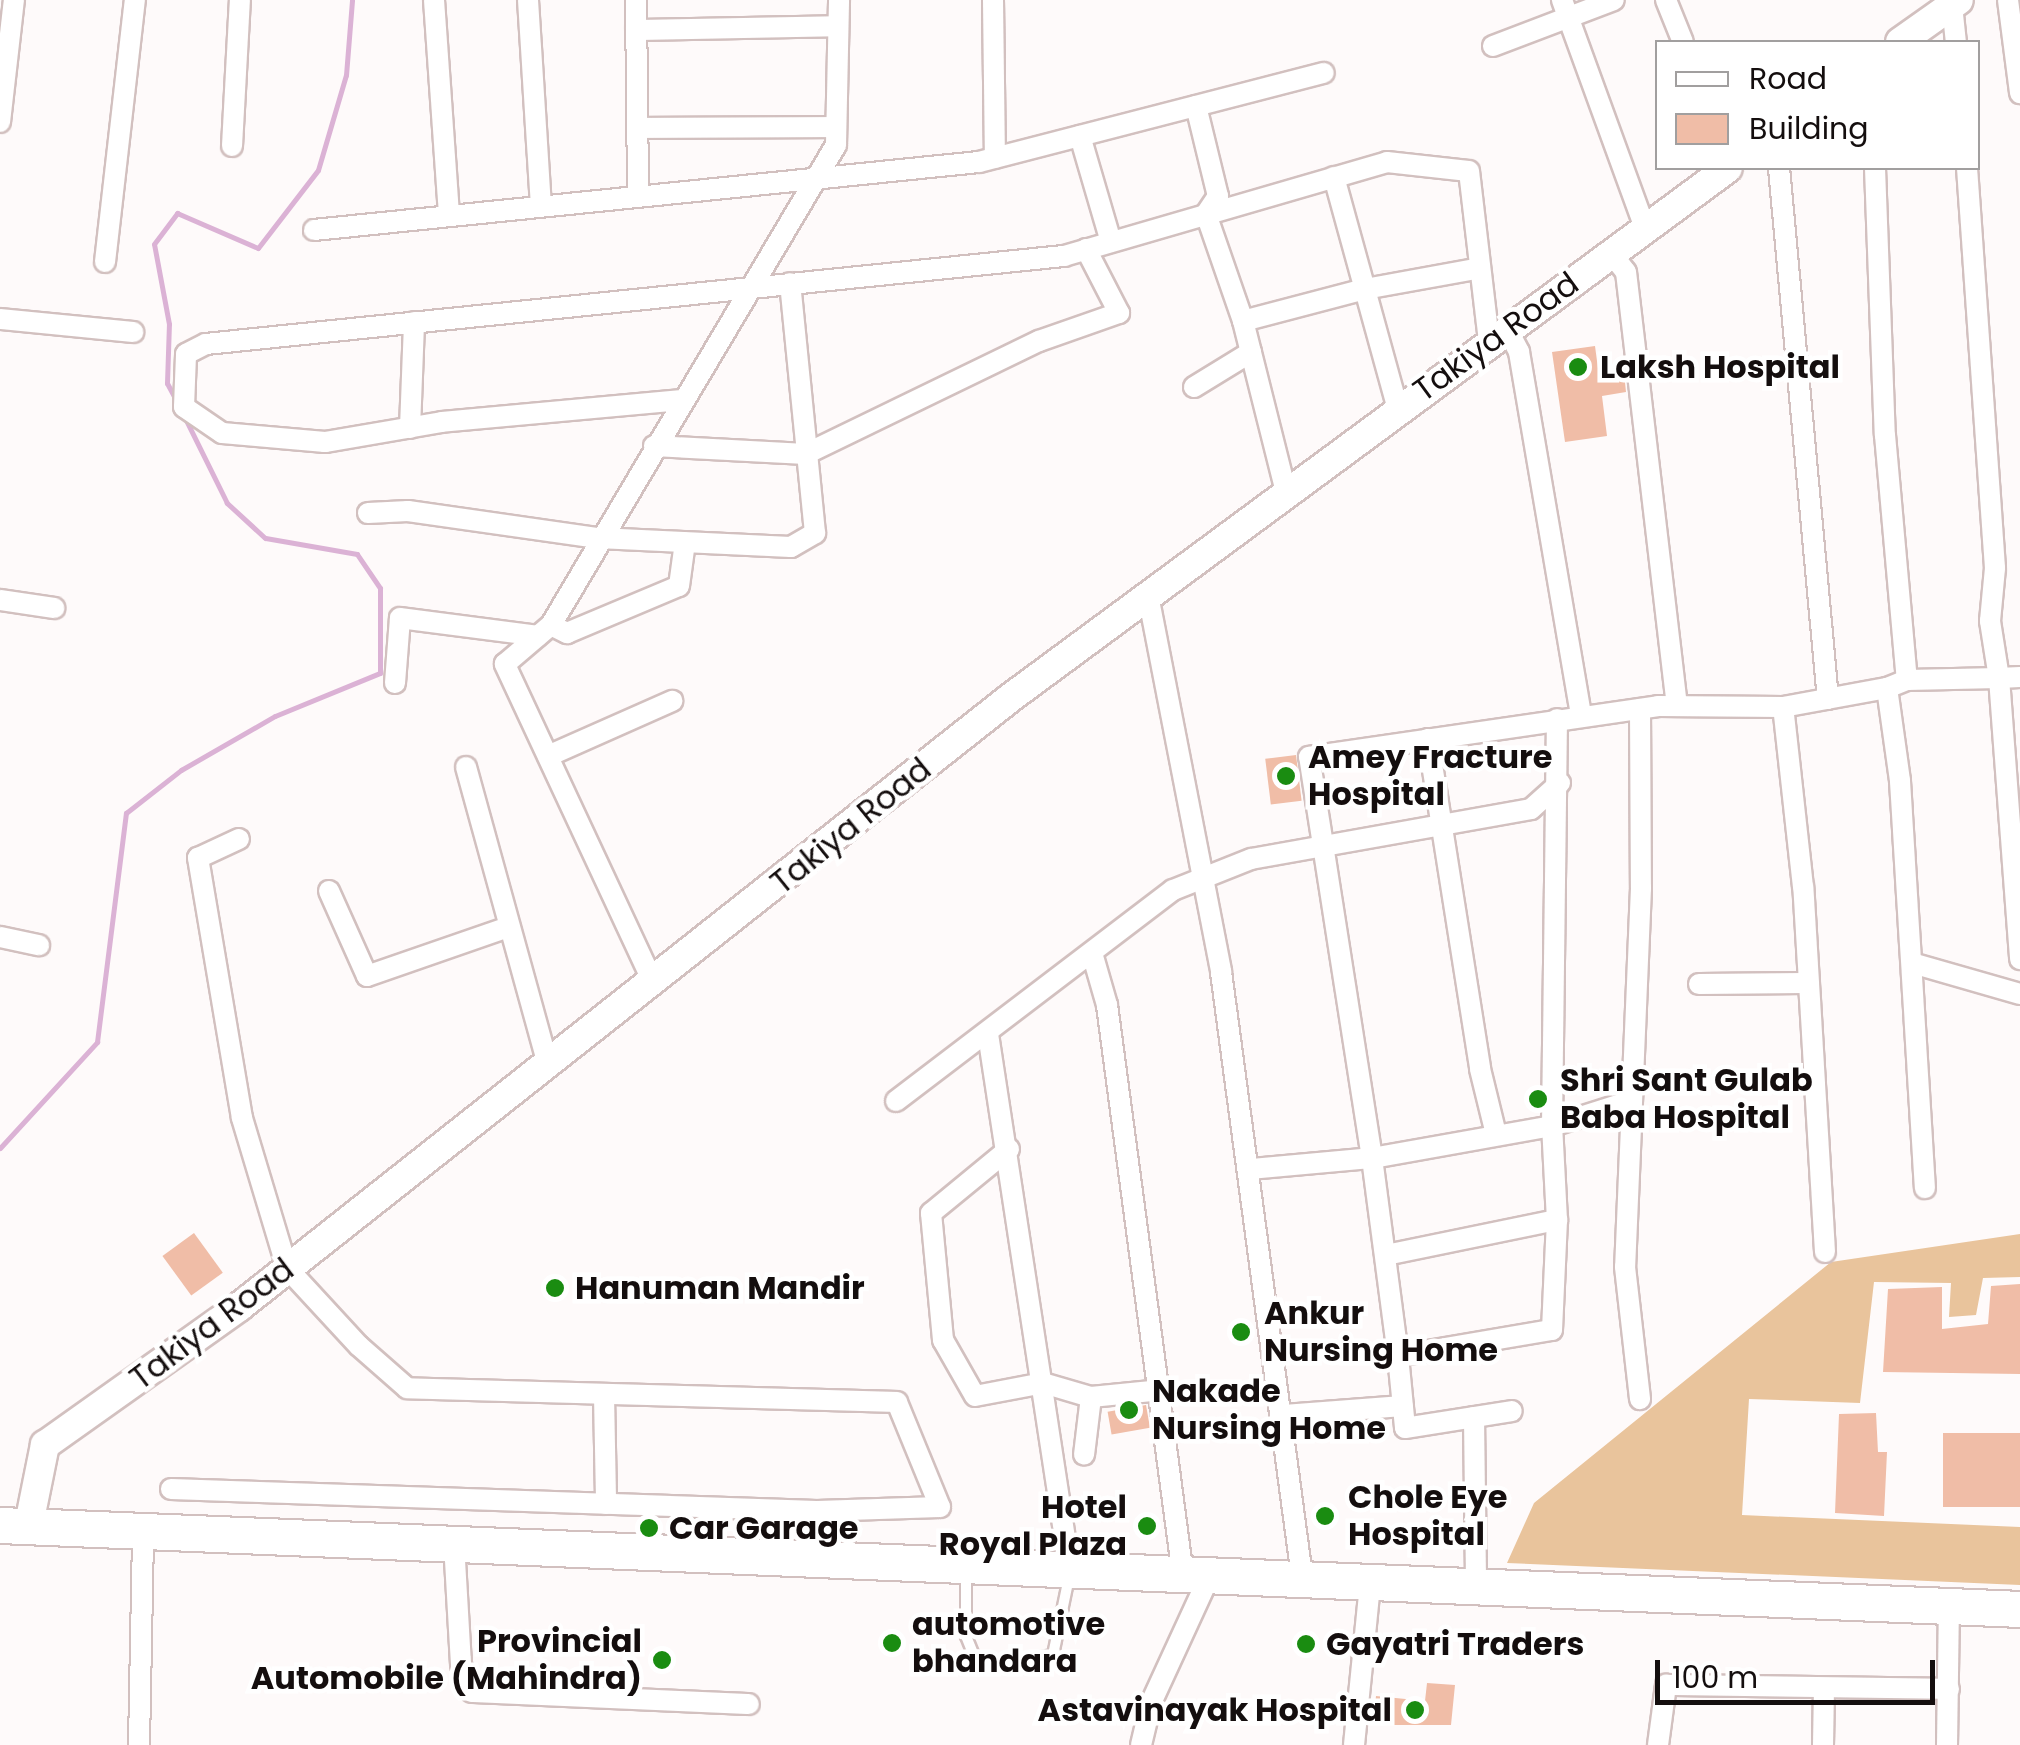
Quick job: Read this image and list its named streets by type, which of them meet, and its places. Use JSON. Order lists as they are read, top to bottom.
{
  "streets": {
    "main road": ["Takiya Road"]
  },
  "places": [
    "Laksh Hospital",
    "Amey Fracture Hospital",
    "Shri Sant Gulab Baba Hospital",
    "Hanuman Mandir",
    "Ankur Nursing Home",
    "Nakade Nursing Home",
    "Chole Eye Hospital",
    "Hotel Royal Plaza",
    "Car Garage",
    "automotive bhandara",
    "Gayatri Traders",
    "Provincial Automobile (Mahindra)",
    "Astavinayak Hospital"
  ],
  "legend": ["Road", "Building"],
  "scale_bar": "100 m"
}
